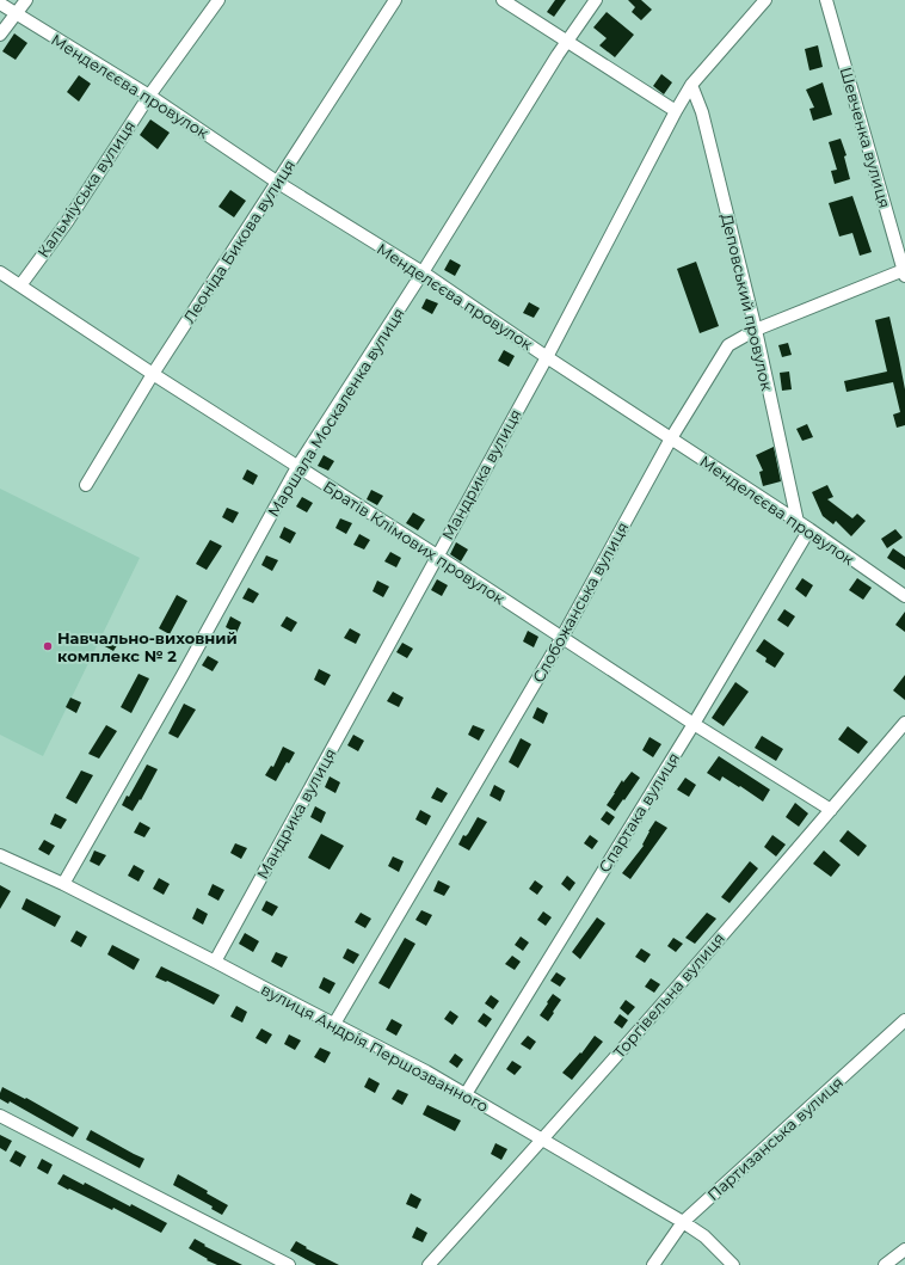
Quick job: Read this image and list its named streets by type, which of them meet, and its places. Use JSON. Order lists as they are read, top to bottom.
{
  "streets": {
    "street": [
      "Менделєєва провулок",
      "Шевченка вулиця",
      "Кальміуська вулиця",
      "Леоніда Бикова вулиця",
      "Деповський провулок",
      "Маршала Москаленка вулиця",
      "Мандрика вулиця",
      "Братів Клімових провулок",
      "Слобожанська вулиця",
      "Спартака вулиця",
      "Торгівельна вулиця",
      "вулиця Андрія Першозванного",
      "Партизанська вулиця"
    ]
  },
  "crossings": [
    ["Менделєєва провулок", "Кальміуська вулиця"],
    ["Менделєєва провулок", "Леоніда Бикова вулиця"],
    ["Менделєєва провулок", "Деповський провулок"],
    ["Менделєєва провулок", "Маршала Москаленка вулиця"],
    ["Менделєєва провулок", "Мандрика вулиця"],
    ["Менделєєва провулок", "Слобожанська вулиця"],
    ["Менделєєва провулок", "Спартака вулиця"],
    ["Шевченка вулиця", "Слобожанська вулиця"],
    ["Кальміуська вулиця", "Братів Клімових провулок"],
    ["Леоніда Бикова вулиця", "Братів Клімових провулок"],
    ["Деповський провулок", "Мандрика вулиця"],
    ["Деповський провулок", "Слобожанська вулиця"],
    ["Маршала Москаленка вулиця", "Братів Клімових провулок"],
    ["Маршала Москаленка вулиця", "вулиця Андрія Першозванного"],
    ["Мандрика вулиця", "Братів Клімових провулок"],
    ["Мандрика вулиця", "вулиця Андрія Першозванного"],
    ["Братів Клімових провулок", "Слобожанська вулиця"],
    ["Братів Клімових провулок", "Спартака вулиця"],
    ["Братів Клімових провулок", "Торгівельна вулиця"],
    ["Слобожанська вулиця", "вулиця Андрія Першозванного"],
    ["Спартака вулиця", "вулиця Андрія Першозванного"],
    ["Торгівельна вулиця", "вулиця Андрія Першозванного"],
    ["вулиця Андрія Першозванного", "Партизанська вулиця"]
  ],
  "places": ["Навчально-виховний комплекс № 2"]
}
